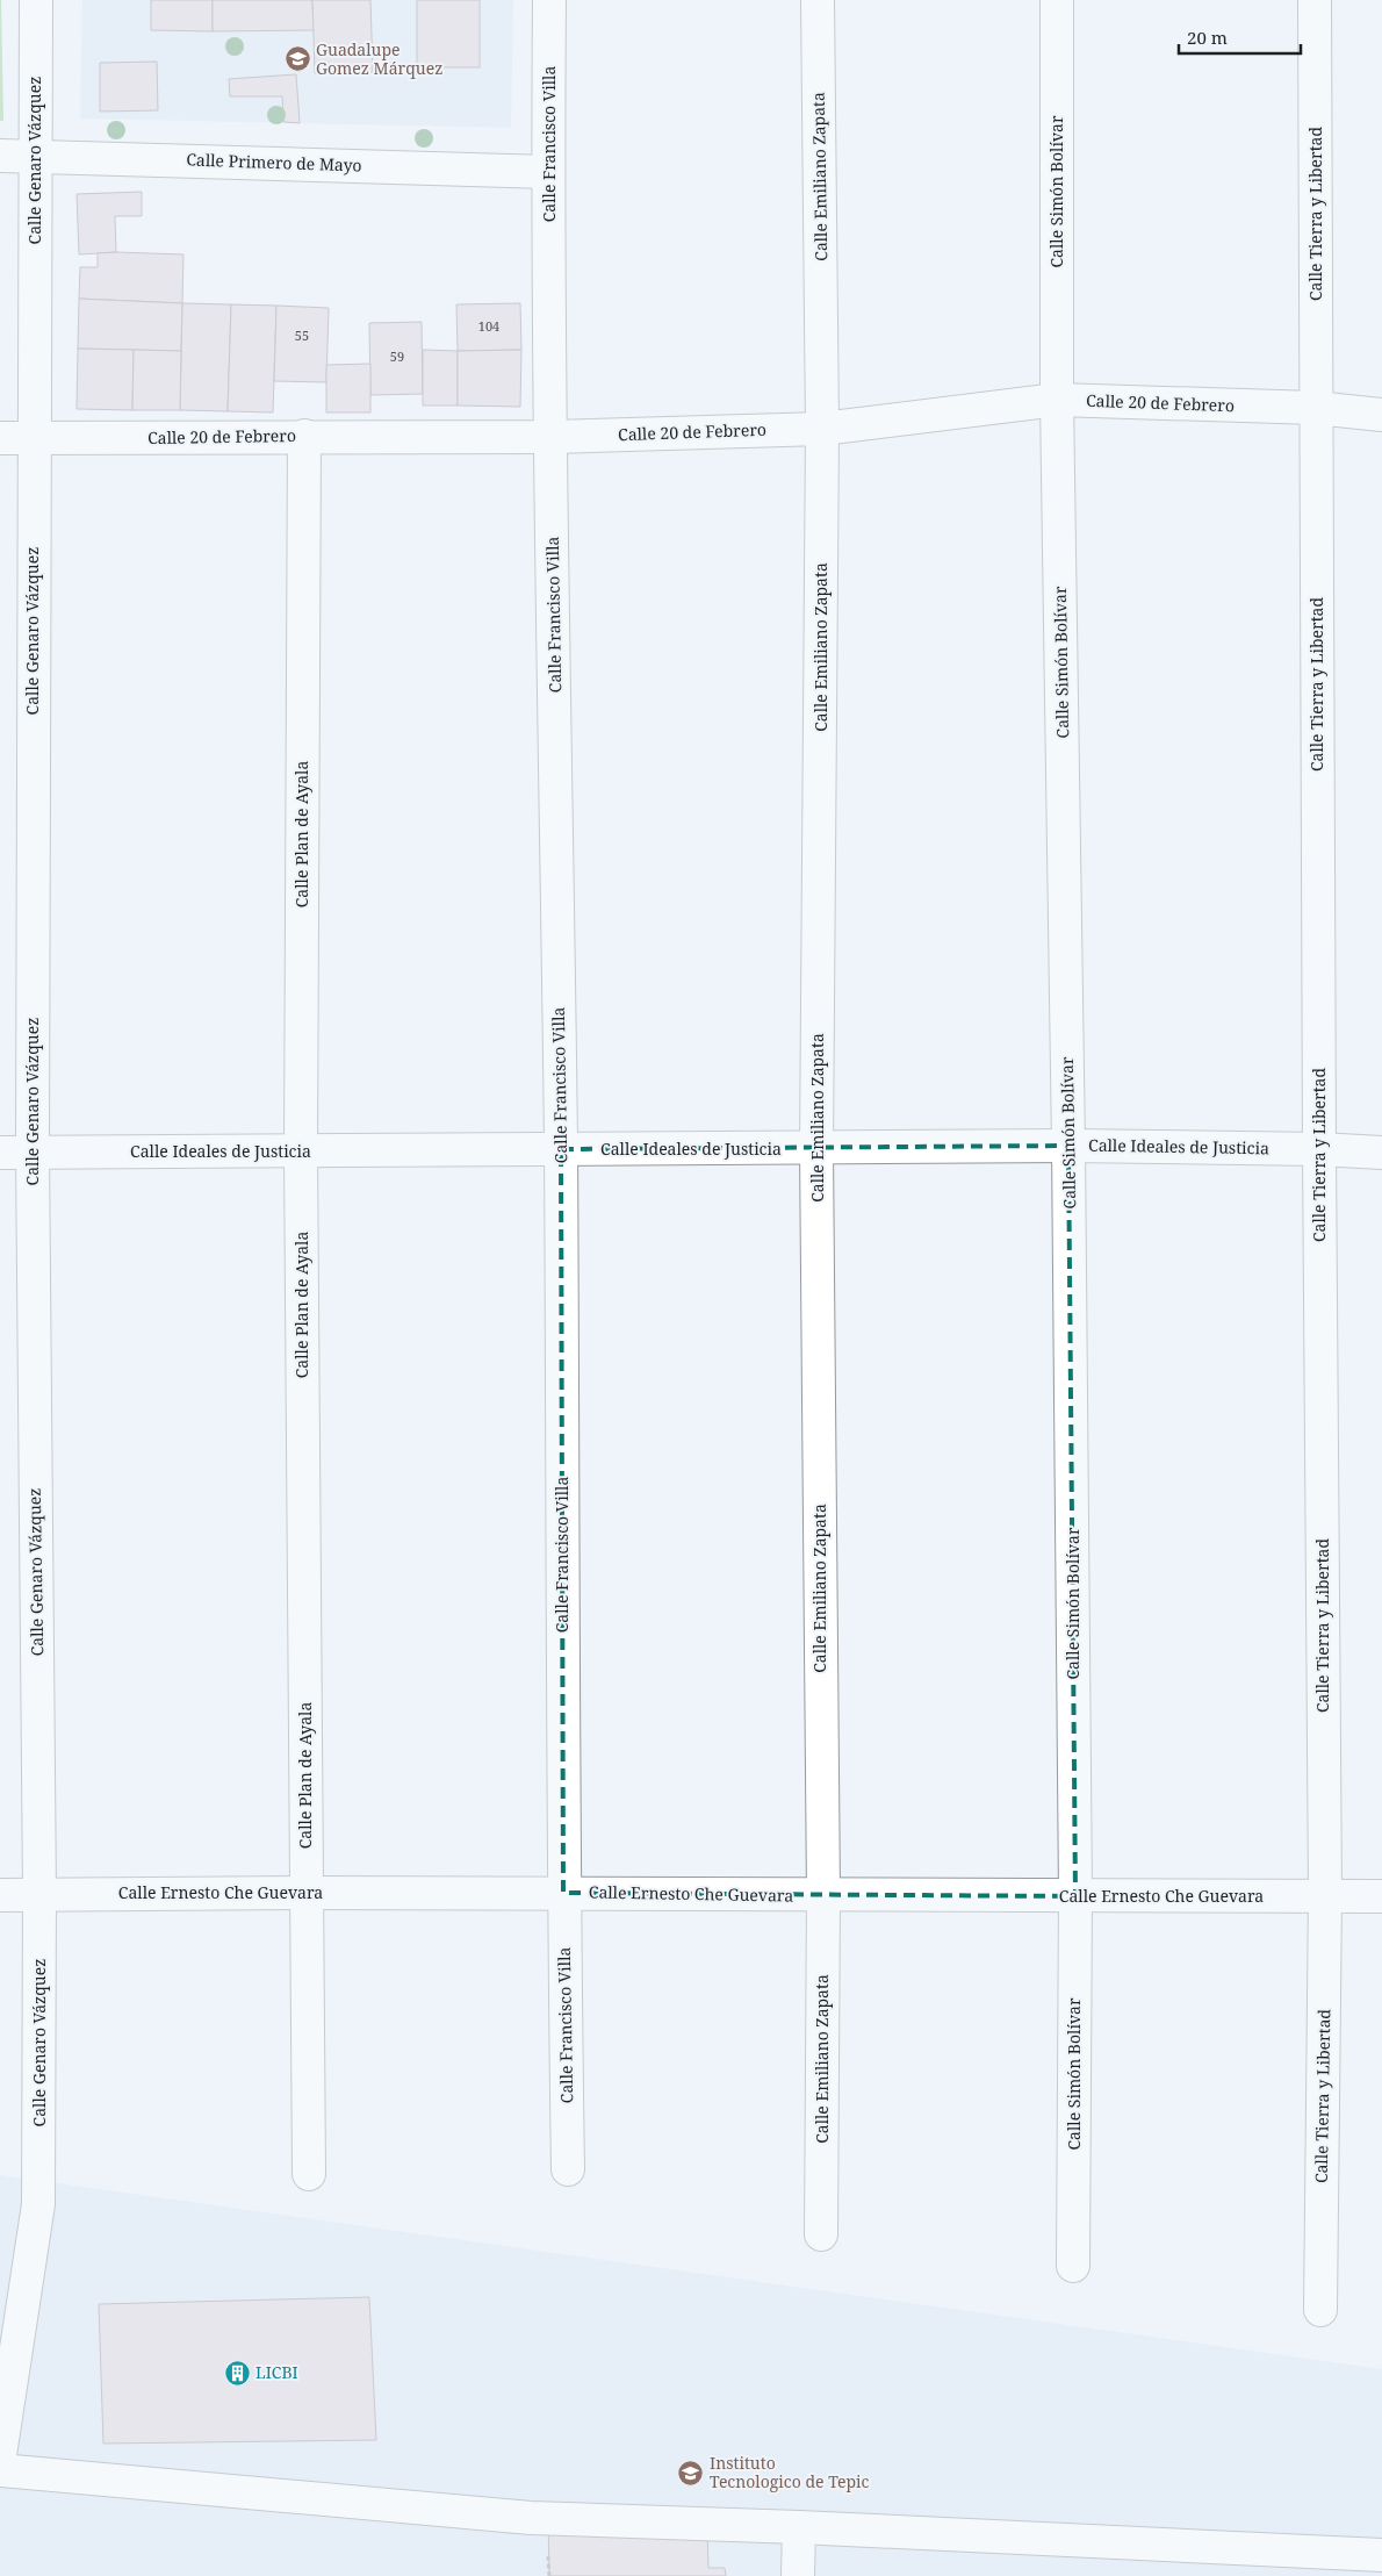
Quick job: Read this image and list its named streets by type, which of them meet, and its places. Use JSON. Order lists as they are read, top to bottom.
{
  "streets": {
    "street": [
      "Calle Francisco Villa",
      "Calle Genaro Vázquez",
      "Calle Primero de Mayo",
      "Calle Emiliano Zapata",
      "Calle Simón Bolívar",
      "Calle Tierra y Libertad",
      "Calle 20 de Febrero",
      "Calle Plan de Ayala",
      "Calle Ideales de Justicia",
      "Calle Ernesto Che Guevara"
    ]
  },
  "crossings": [
    ["Calle Francisco Villa", "Calle Primero de Mayo"],
    ["Calle Francisco Villa", "Calle 20 de Febrero"],
    ["Calle Francisco Villa", "Calle Ideales de Justicia"],
    ["Calle Francisco Villa", "Calle Ernesto Che Guevara"],
    ["Calle Genaro Vázquez", "Calle Primero de Mayo"],
    ["Calle Genaro Vázquez", "Calle 20 de Febrero"],
    ["Calle Genaro Vázquez", "Calle Ideales de Justicia"],
    ["Calle Genaro Vázquez", "Calle Ernesto Che Guevara"],
    ["Calle Emiliano Zapata", "Calle 20 de Febrero"],
    ["Calle Emiliano Zapata", "Calle Ideales de Justicia"],
    ["Calle Emiliano Zapata", "Calle Ernesto Che Guevara"],
    ["Calle Simón Bolívar", "Calle 20 de Febrero"],
    ["Calle Simón Bolívar", "Calle Ideales de Justicia"],
    ["Calle Simón Bolívar", "Calle Ernesto Che Guevara"],
    ["Calle Tierra y Libertad", "Calle 20 de Febrero"],
    ["Calle Tierra y Libertad", "Calle Ideales de Justicia"],
    ["Calle Tierra y Libertad", "Calle Ernesto Che Guevara"],
    ["Calle 20 de Febrero", "Calle Plan de Ayala"],
    ["Calle Plan de Ayala", "Calle Ideales de Justicia"],
    ["Calle Plan de Ayala", "Calle Ernesto Che Guevara"]
  ],
  "places": {
    "school or university": ["Guadalupe Gomez Márquez", "Instituto Tecnologico de Tepic"],
    "building": ["LICBI"]
  },
  "house_numbers": ["104", "55", "59"],
  "scale_bar": "20 m"
}
